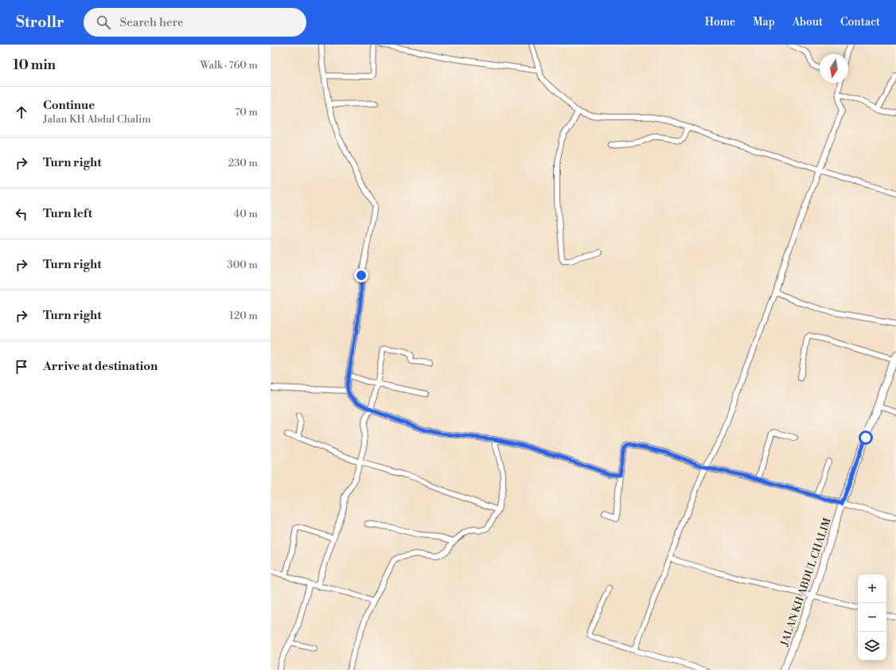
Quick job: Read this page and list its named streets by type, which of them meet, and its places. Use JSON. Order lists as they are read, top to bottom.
{
  "streets": {
    "street": ["JALAN KH ABDUL CHALIM"]
  },
  "north": "bottom",
  "page": {
    "header": "Strollr",
    "search": "Search here",
    "nav": [
      "Home",
      "Map",
      "About",
      "Contact"
    ],
    "heading": ["10 min", "Walk · 760 m"],
    "list": [
      ["Continue", "Jalan KH Abdul Chalim", "70 m"],
      ["Turn right", "230 m"],
      ["Turn left", "40 m"],
      ["Turn right", "300 m"],
      ["Turn right", "120 m"],
      "Arrive at destination"
    ],
    "map_buttons": ["+", "−"]
  }
}
